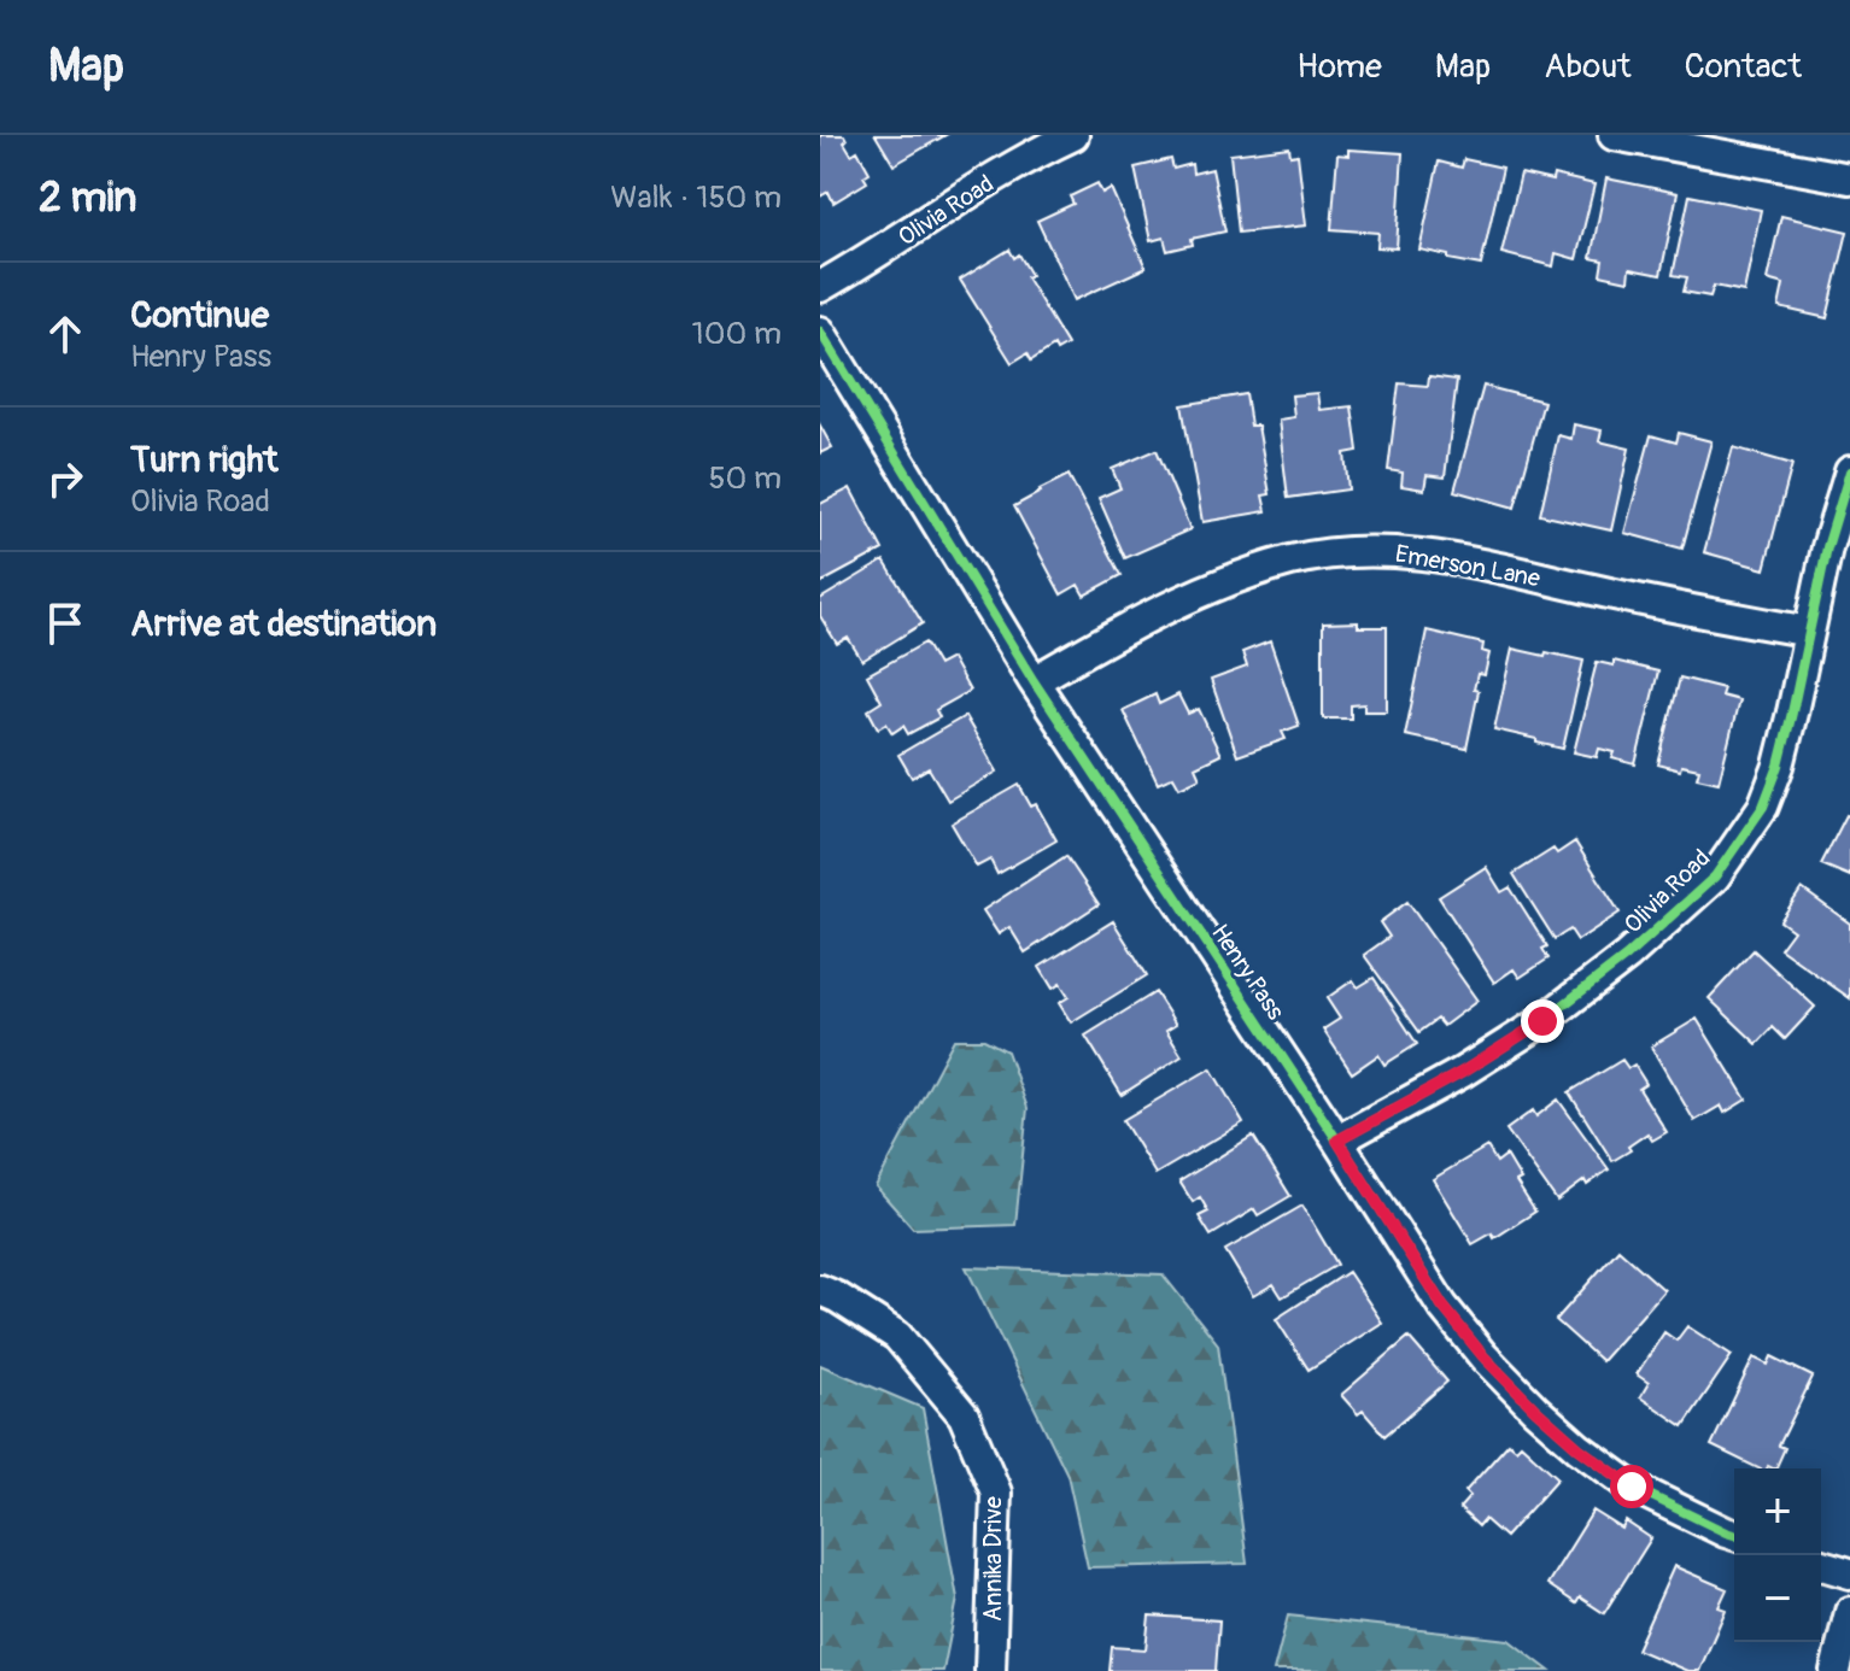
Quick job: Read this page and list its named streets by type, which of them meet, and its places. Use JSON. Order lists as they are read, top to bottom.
{
  "streets": {
    "street": [
      "Olivia Road",
      "Emerson Lane",
      "Henry Pass",
      "Annika Drive"
    ]
  },
  "crossings": [
    ["Olivia Road", "Emerson Lane"],
    ["Olivia Road", "Henry Pass"],
    ["Emerson Lane", "Henry Pass"]
  ],
  "page": {
    "header": "Map",
    "nav": [
      "Home",
      "Map",
      "About",
      "Contact"
    ],
    "heading": ["2 min", "Walk · 150 m"],
    "list": [
      ["Continue", "Henry Pass", "100 m"],
      ["Turn right", "Olivia Road", "50 m"],
      "Arrive at destination"
    ],
    "map_buttons": ["+", "−"]
  }
}
